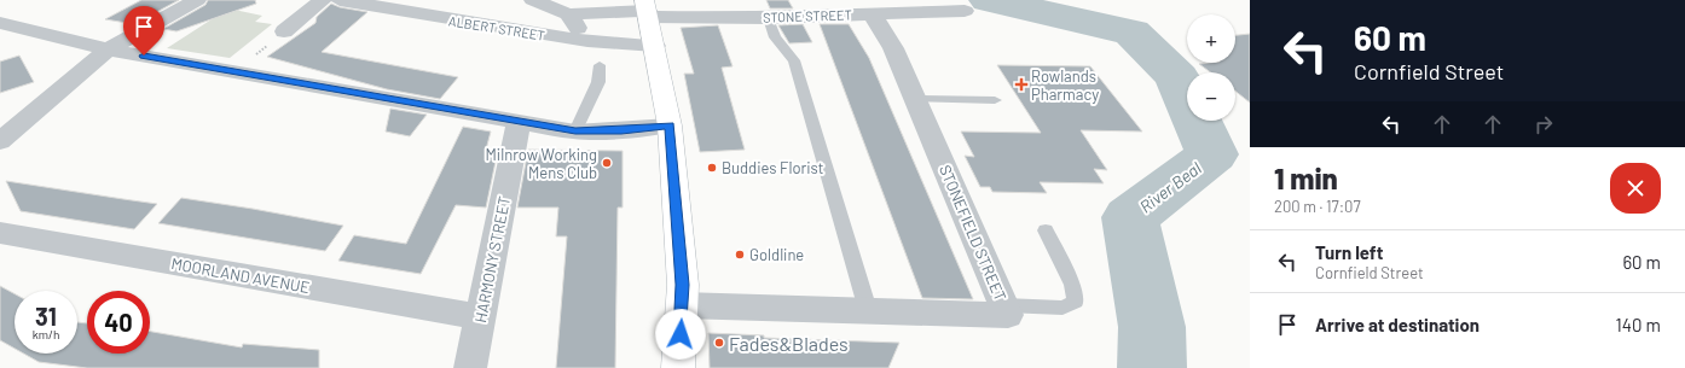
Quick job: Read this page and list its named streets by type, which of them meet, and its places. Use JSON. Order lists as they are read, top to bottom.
{
  "streets": {
    "street": [
      "STONE STREET",
      "ALBERT STREET",
      "STONEFIELD STREET",
      "HARMONY STREET",
      "MOORLAND AVENUE"
    ]
  },
  "crossings": [
    ["STONE STREET", "STONEFIELD STREET"],
    ["HARMONY STREET", "MOORLAND AVENUE"]
  ],
  "water": ["River Beal"],
  "places": {
    "health": ["Rowlands Pharmacy"],
    "other": [
      "Milnrow Working Mens Club",
      "Buddies Florist",
      "Goldline",
      "Fades&Blades"
    ]
  },
  "page": {
    "turn": ["60 m", "Cornfield Street"],
    "map_buttons": ["+", "−"],
    "heading": ["1 min", "200 m · 17:07"],
    "list": [
      {
        "name": "Turn left",
        "note": "Cornfield Street",
        "value": "60 m"
      },
      {
        "name": "Arrive at destination",
        "value": "140 m"
      }
    ],
    "speed": "31 km/h",
    "limit": "40"
  }
}
